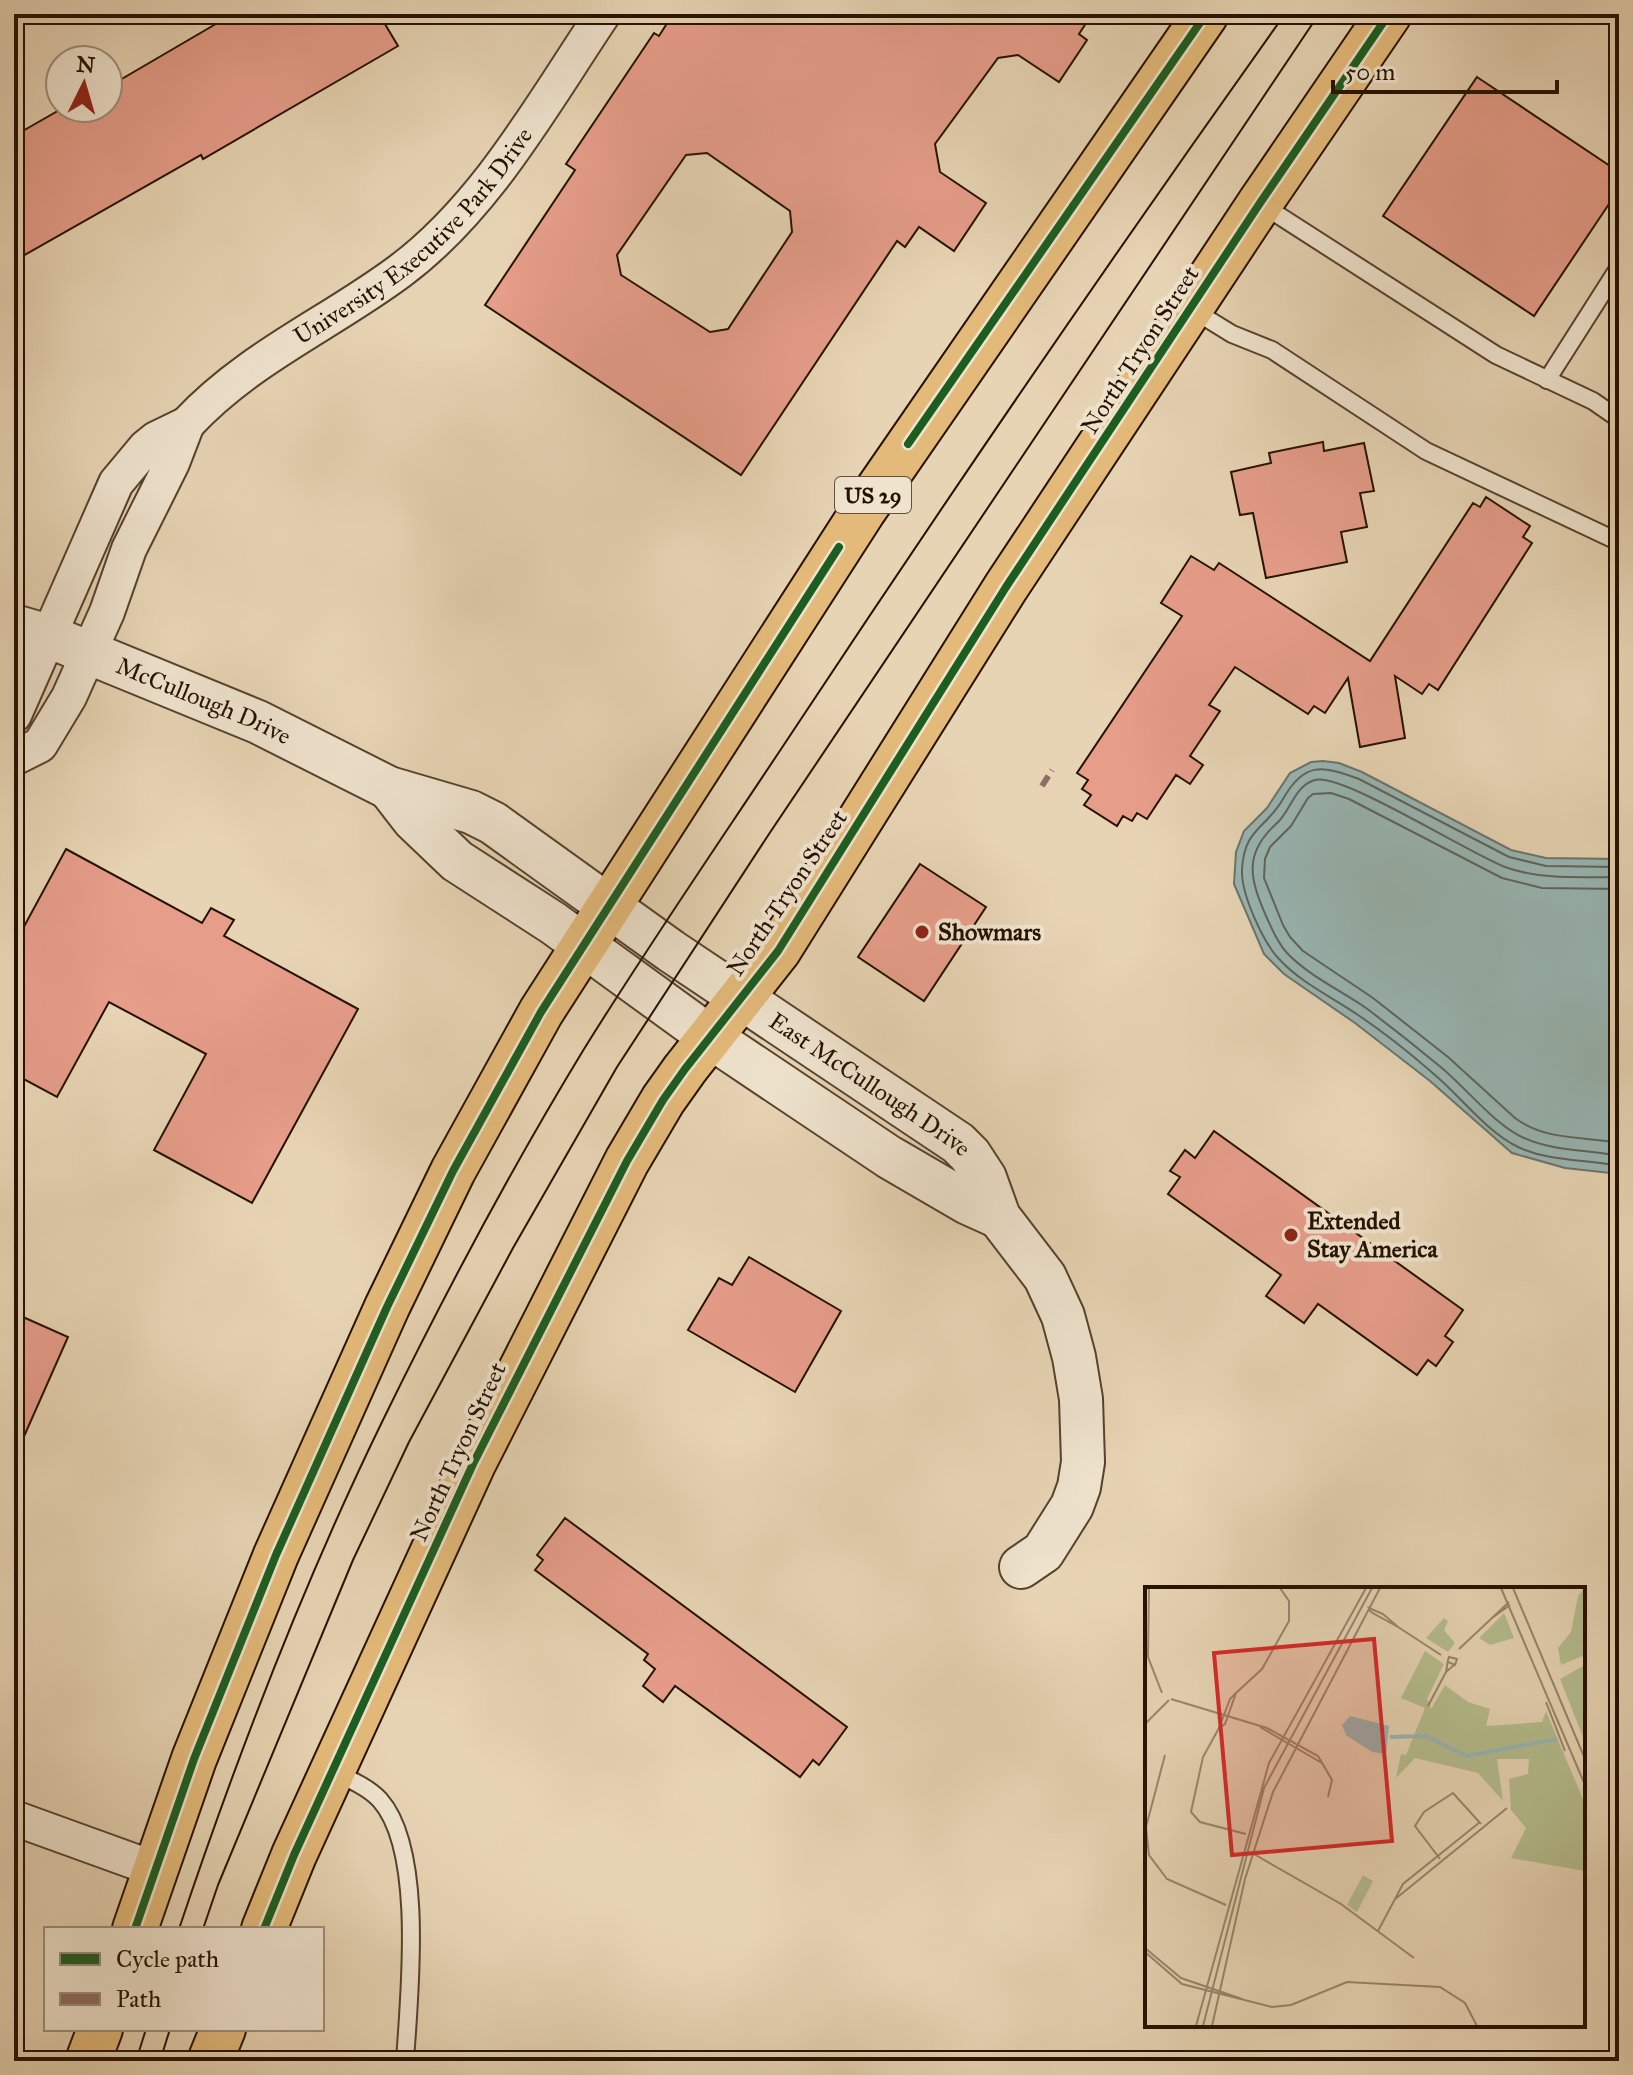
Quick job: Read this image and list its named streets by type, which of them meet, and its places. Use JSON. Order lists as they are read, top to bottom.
{
  "streets": {
    "main road": ["North Tryon Street", "US 29"],
    "street": ["University Executive Park Drive", "McCullough Drive", "East McCullough Drive"]
  },
  "crossings": [
    ["University Executive Park Drive", "McCullough Drive"],
    ["North Tryon Street", "East McCullough Drive"],
    ["US 29", "McCullough Drive"],
    ["McCullough Drive", "East McCullough Drive"]
  ],
  "places": ["Showmars", "Extended Stay America"],
  "legend": ["Cycle path", "Path"],
  "scale_bar": "50 m",
  "north": "top"
}
